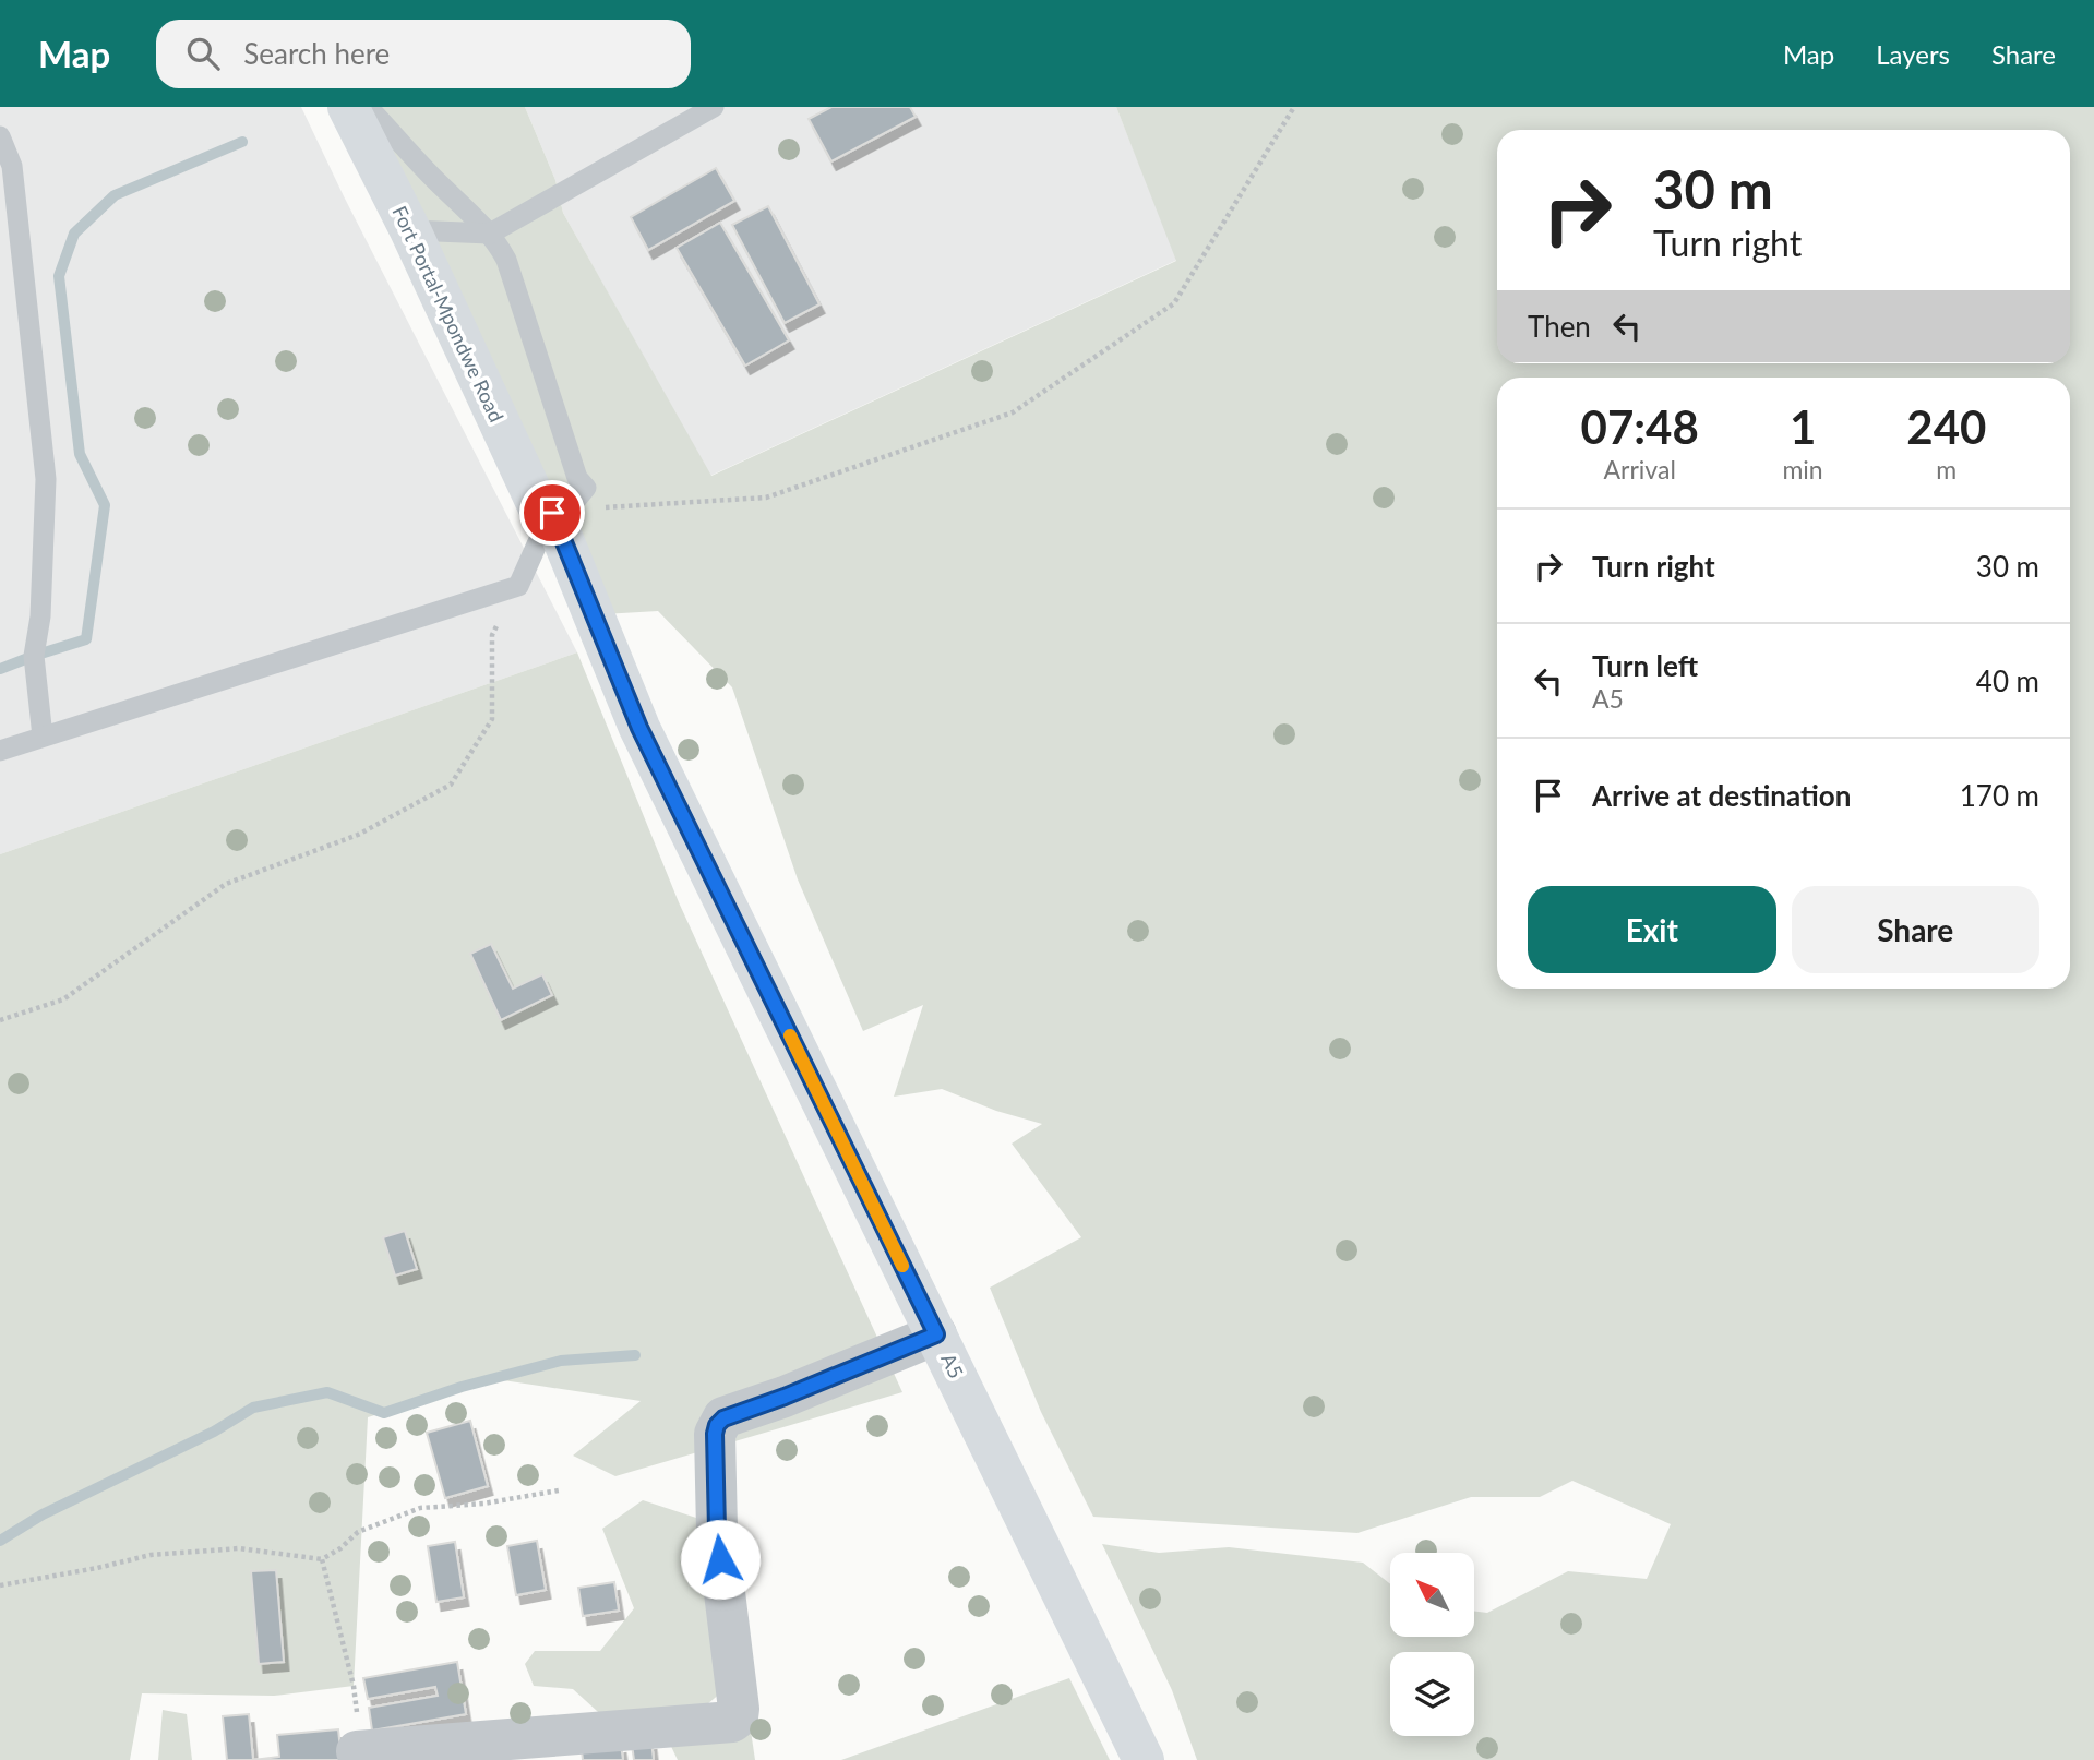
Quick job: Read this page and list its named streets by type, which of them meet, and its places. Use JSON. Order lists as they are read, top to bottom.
{
  "streets": {
    "highway": ["Fort Portal-Mpondwe Road", "A5"]
  },
  "crossings": [
    ["Fort Portal-Mpondwe Road", "A5"]
  ],
  "north": "top left",
  "page": {
    "header": "Map",
    "search": "Search here",
    "nav": ["Map", "Layers", "Share"],
    "turn": ["30 m", "Turn right"],
    "then": "Then",
    "eta": [
      "07:48",
      "Arrival",
      "1",
      "min",
      "240",
      "m"
    ],
    "list": [
      {
        "name": "Turn right",
        "value": "30 m"
      },
      {
        "name": "Turn left",
        "note": "A5",
        "value": "40 m"
      },
      {
        "name": "Arrive at destination",
        "value": "170 m"
      }
    ],
    "buttons": ["Exit", "Share"]
  }
}
